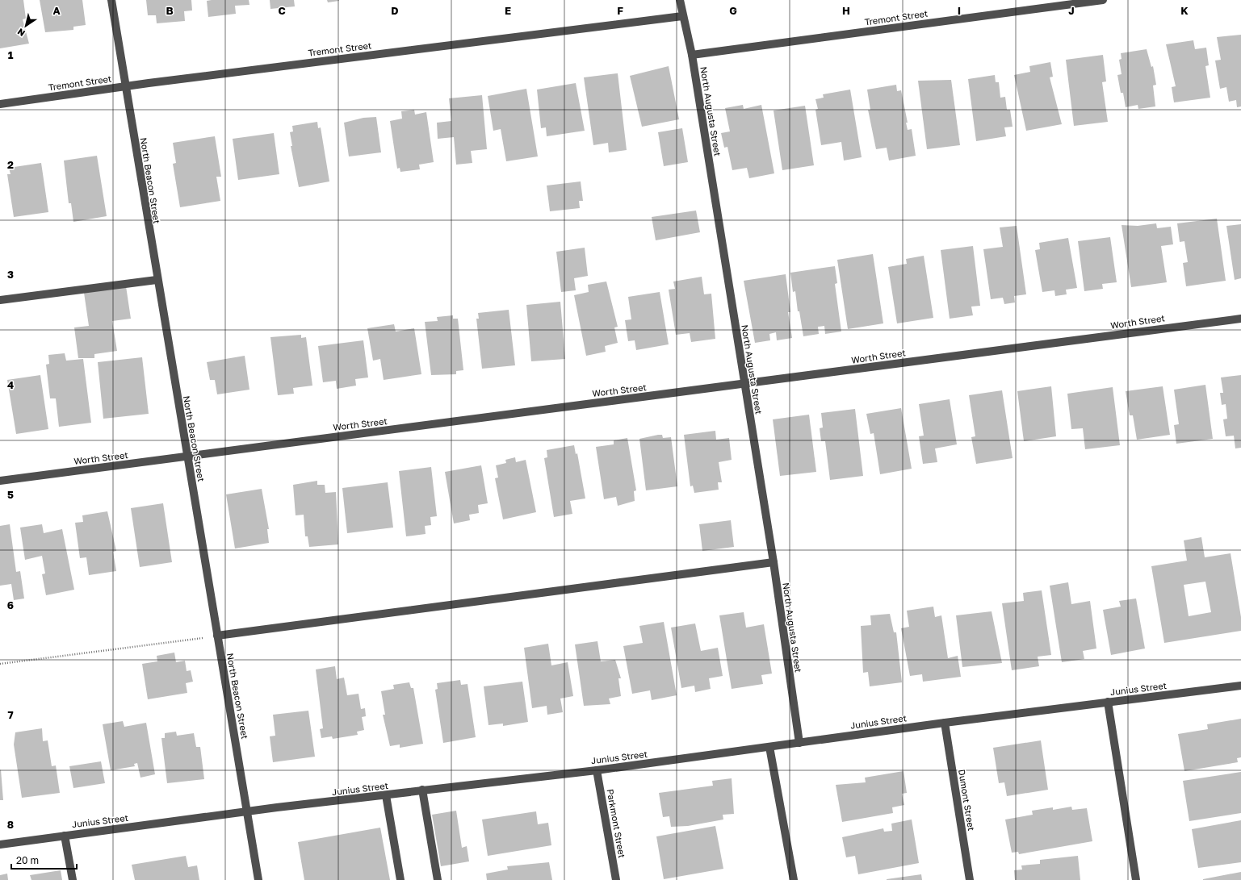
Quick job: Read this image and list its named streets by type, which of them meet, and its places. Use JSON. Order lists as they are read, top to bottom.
{
  "streets": {
    "street": [
      "Tremont Street",
      "North Augusta Street",
      "North Beacon Street",
      "Worth Street",
      "Junius Street",
      "Dumont Street",
      "Parkmont Street"
    ]
  },
  "crossings": [
    ["Tremont Street", "North Augusta Street"],
    ["Tremont Street", "North Beacon Street"],
    ["North Augusta Street", "Worth Street"],
    ["North Augusta Street", "Junius Street"],
    ["North Beacon Street", "Worth Street"],
    ["North Beacon Street", "Junius Street"],
    ["Junius Street", "Dumont Street"],
    ["Junius Street", "Parkmont Street"]
  ],
  "scale_bar": "20 m",
  "north": "bottom left",
  "grid": {
    "columns": [
      "A",
      "B",
      "C",
      "D",
      "E",
      "F",
      "G",
      "H",
      "I",
      "J",
      "K"
    ],
    "rows": [
      "1",
      "2",
      "3",
      "4",
      "5",
      "6",
      "7",
      "8"
    ]
  }
}
